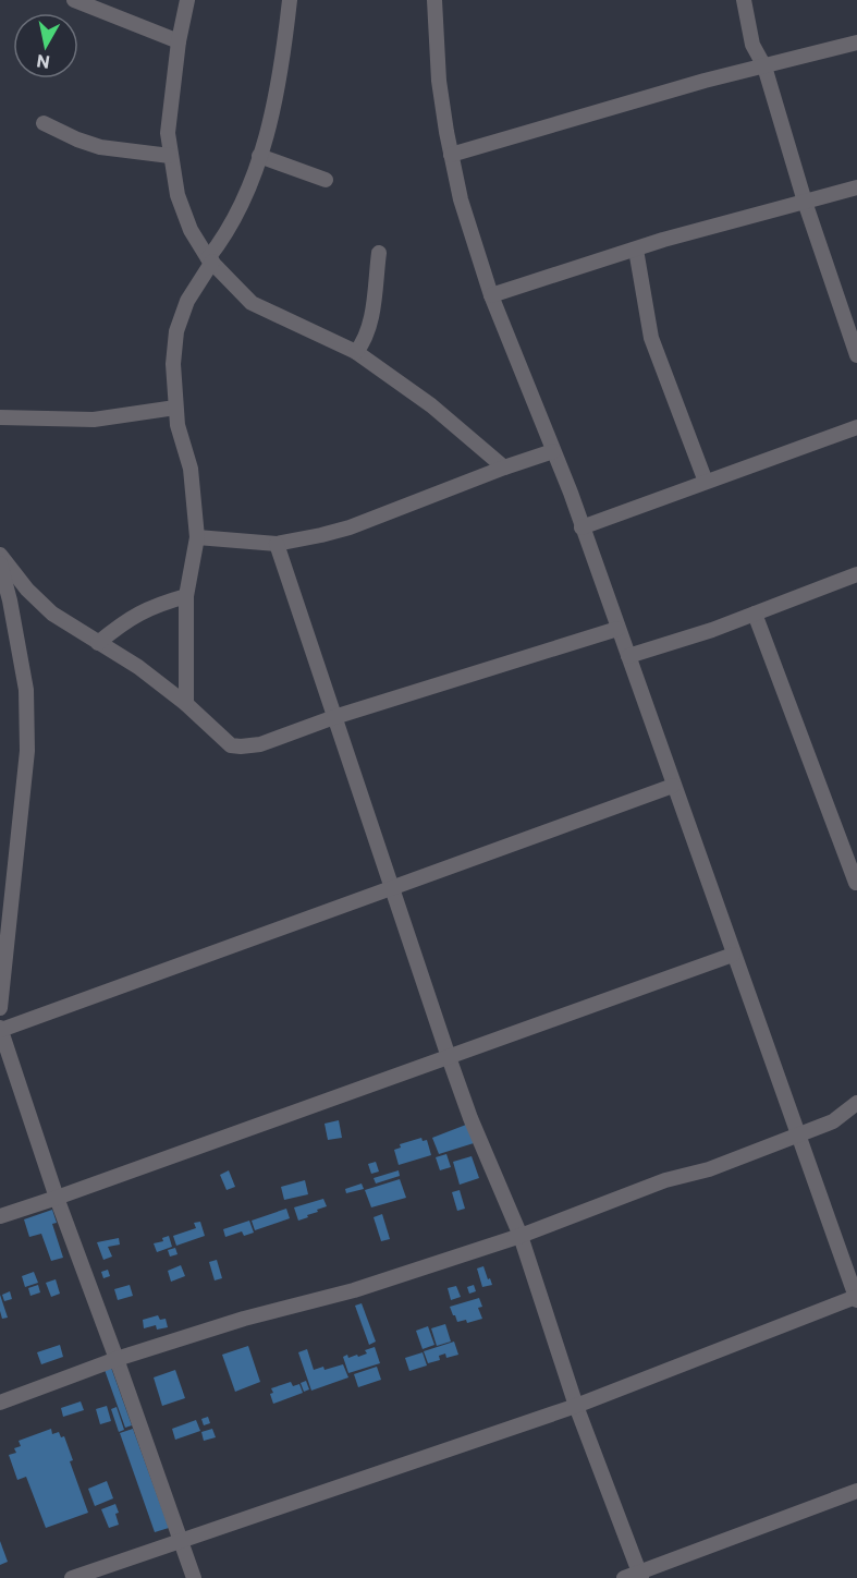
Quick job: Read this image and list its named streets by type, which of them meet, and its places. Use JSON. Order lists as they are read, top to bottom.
{
  "north": "bottom"
}
